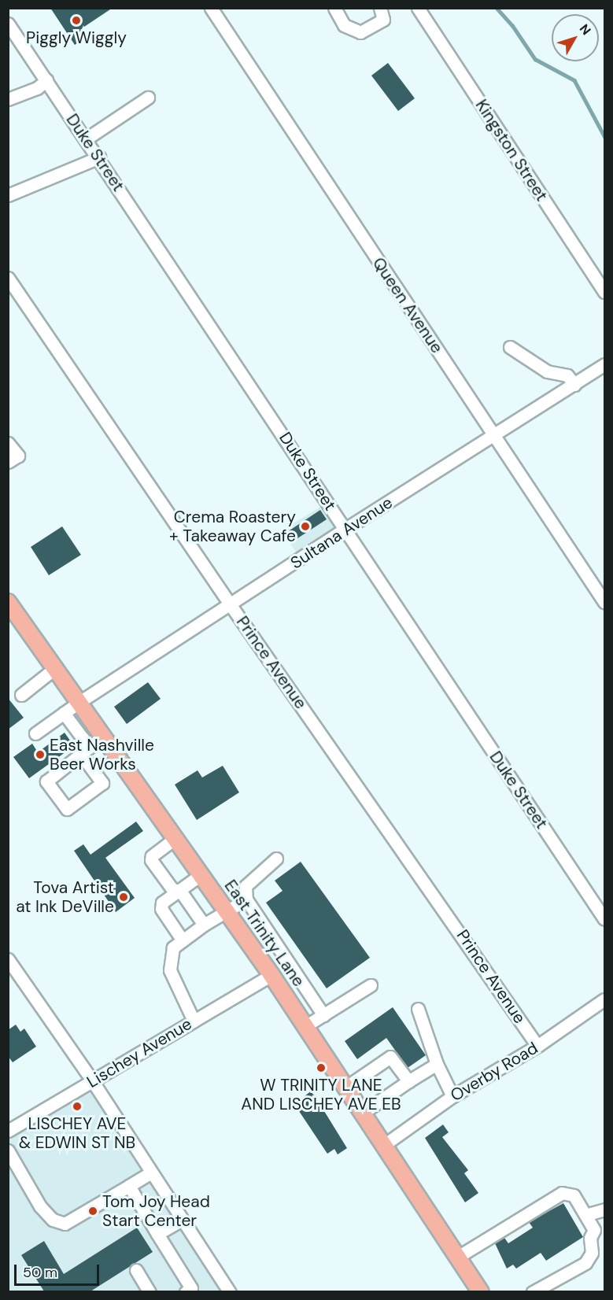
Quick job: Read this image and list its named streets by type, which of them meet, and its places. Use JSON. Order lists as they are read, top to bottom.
{
  "streets": {
    "main road": ["East Trinity Lane"],
    "street": [
      "Kingston Street",
      "Duke Street",
      "Queen Avenue",
      "Sultana Avenue",
      "Prince Avenue",
      "Lischey Avenue",
      "Overby Road"
    ]
  },
  "crossings": [
    ["Duke Street", "Sultana Avenue"],
    ["Queen Avenue", "Sultana Avenue"],
    ["Sultana Avenue", "Prince Avenue"],
    ["Sultana Avenue", "East Trinity Lane"],
    ["Prince Avenue", "Overby Road"],
    ["East Trinity Lane", "Lischey Avenue"],
    ["East Trinity Lane", "Overby Road"]
  ],
  "places": [
    "Piggly Wiggly",
    "Crema Roastery + Takeaway Cafe",
    "East Nashville Beer Works",
    "Tova Artist at Ink DeVille",
    "W TRINITY LANE AND LISCHEY AVE EB",
    "LISCHEY AVE & EDWIN ST NB",
    "Tom Joy Head Start Center"
  ],
  "scale_bar": "50 m",
  "north": "top right"
}
